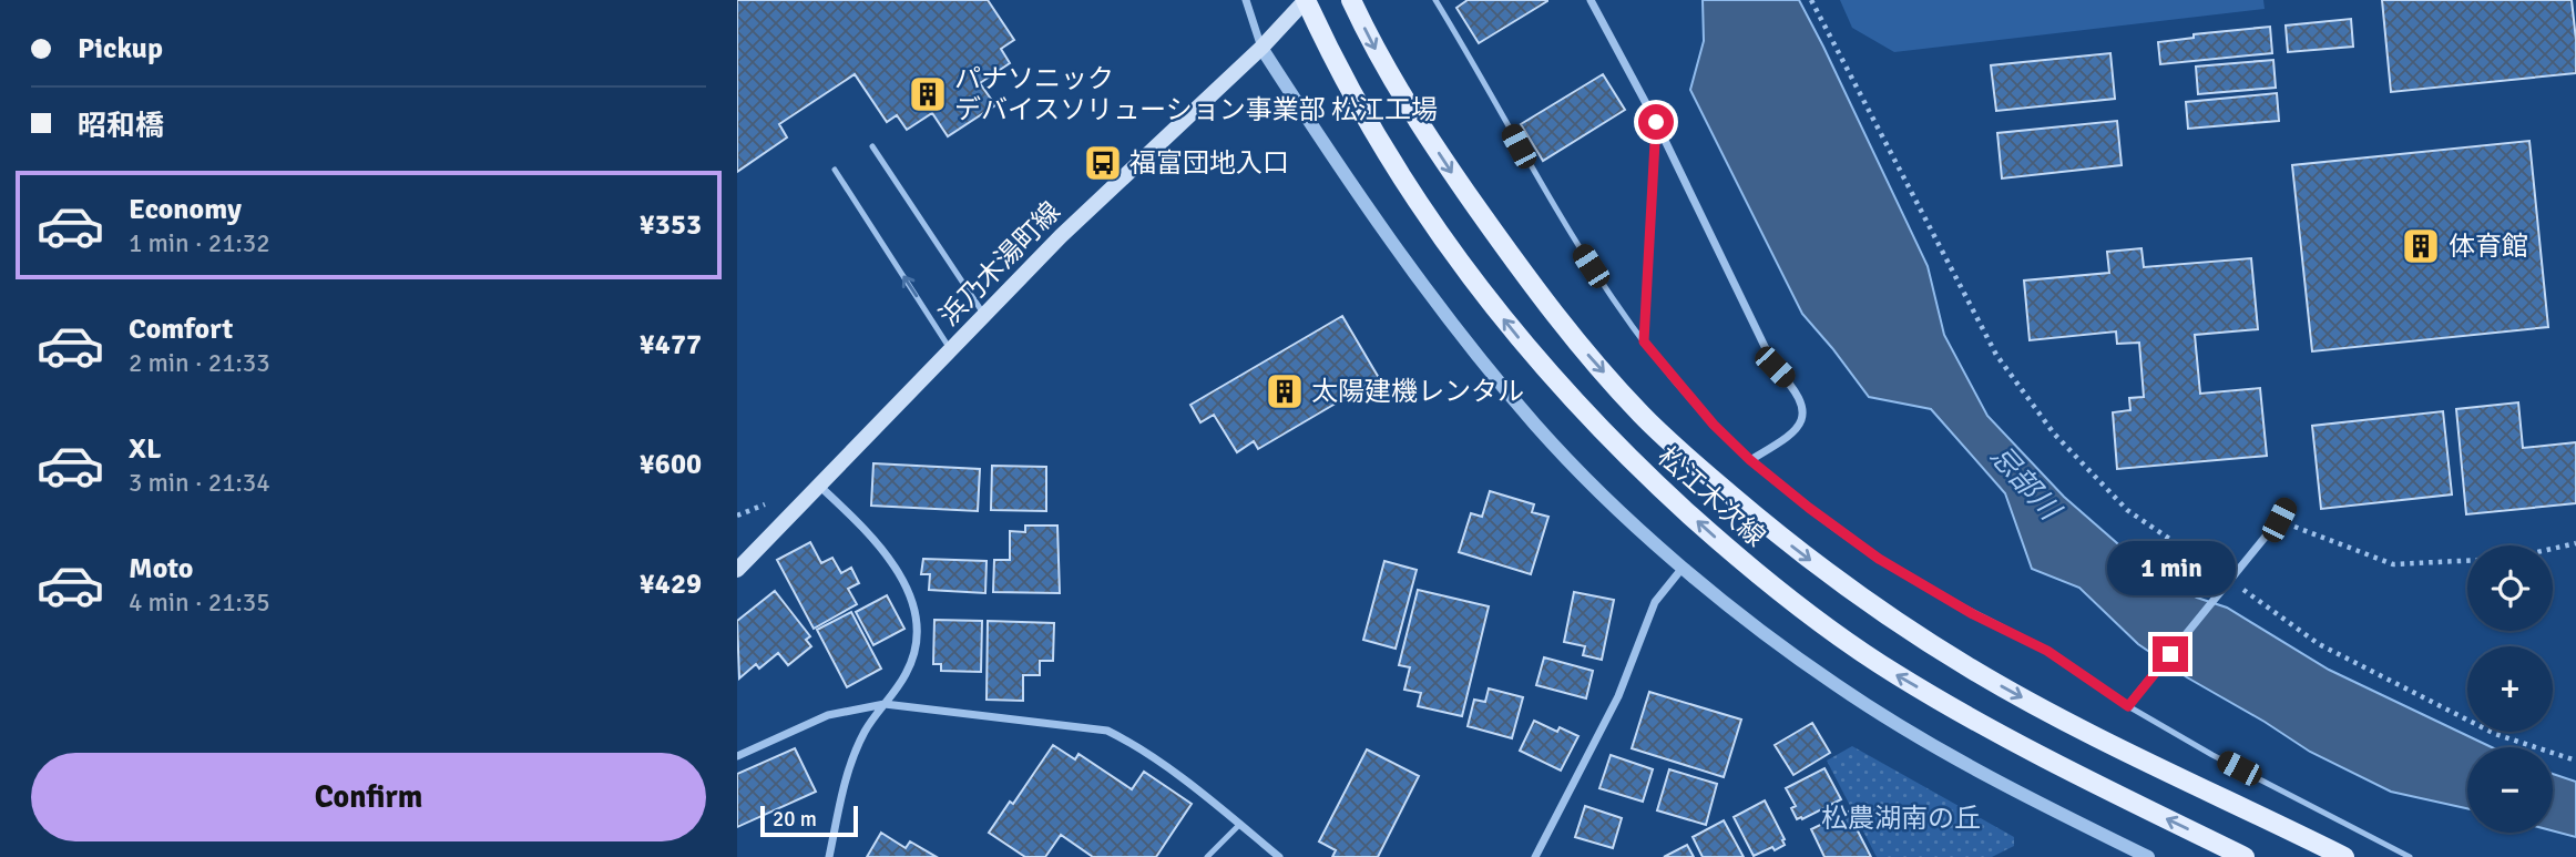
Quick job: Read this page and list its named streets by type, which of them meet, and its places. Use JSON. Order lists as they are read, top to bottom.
{
  "streets": {
    "main road": ["浜乃木湯町線", "松江木次線"]
  },
  "crossings": [
    ["浜乃木湯町線", "松江木次線"]
  ],
  "water": ["忌部川"],
  "parks": ["松農湖南の丘"],
  "places": {
    "building": ["パナソニック デバイスソリューション事業部 松江工場", "体育館", "太陽建機レンタル"],
    "bus stop": ["福富団地入口"]
  },
  "scale_bar": "20 m",
  "page": {
    "banner": ["Pickup", "昭和橋"],
    "list": [
      {
        "name": "Economy",
        "note": "1 min · 21:32",
        "value": "¥353"
      },
      {
        "name": "Comfort",
        "note": "2 min · 21:33",
        "value": "¥477"
      },
      {
        "name": "XL",
        "note": "3 min · 21:34",
        "value": "¥600"
      },
      {
        "name": "Moto",
        "note": "4 min · 21:35",
        "value": "¥429"
      }
    ],
    "bubble": "1 min",
    "map_buttons": ["+", "−"],
    "buttons": "Confirm",
    "scale": "20 m"
  }
}
